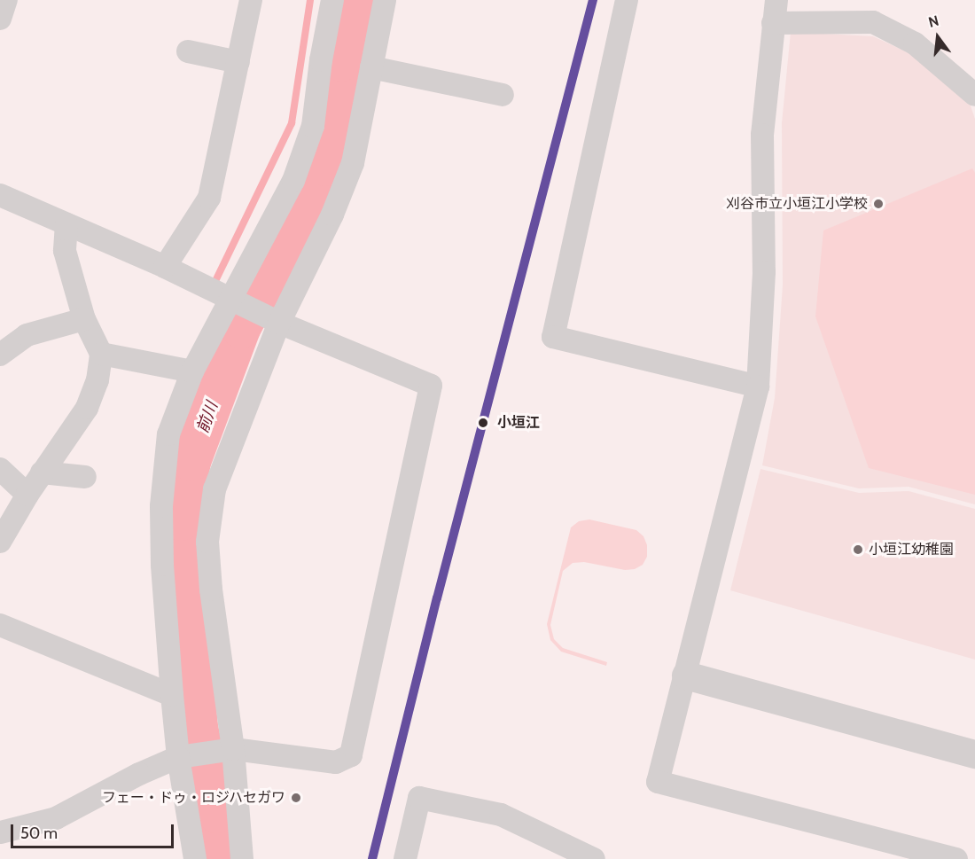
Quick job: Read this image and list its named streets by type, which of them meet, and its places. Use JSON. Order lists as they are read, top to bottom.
{
  "water": ["前川"],
  "places": [
    "刈谷市立小垣江小学校",
    "小垣江",
    "小垣江幼稚園",
    "フェー・ドゥ・ロジハセガワ"
  ],
  "scale_bar": "50 m",
  "north": "top"
}
